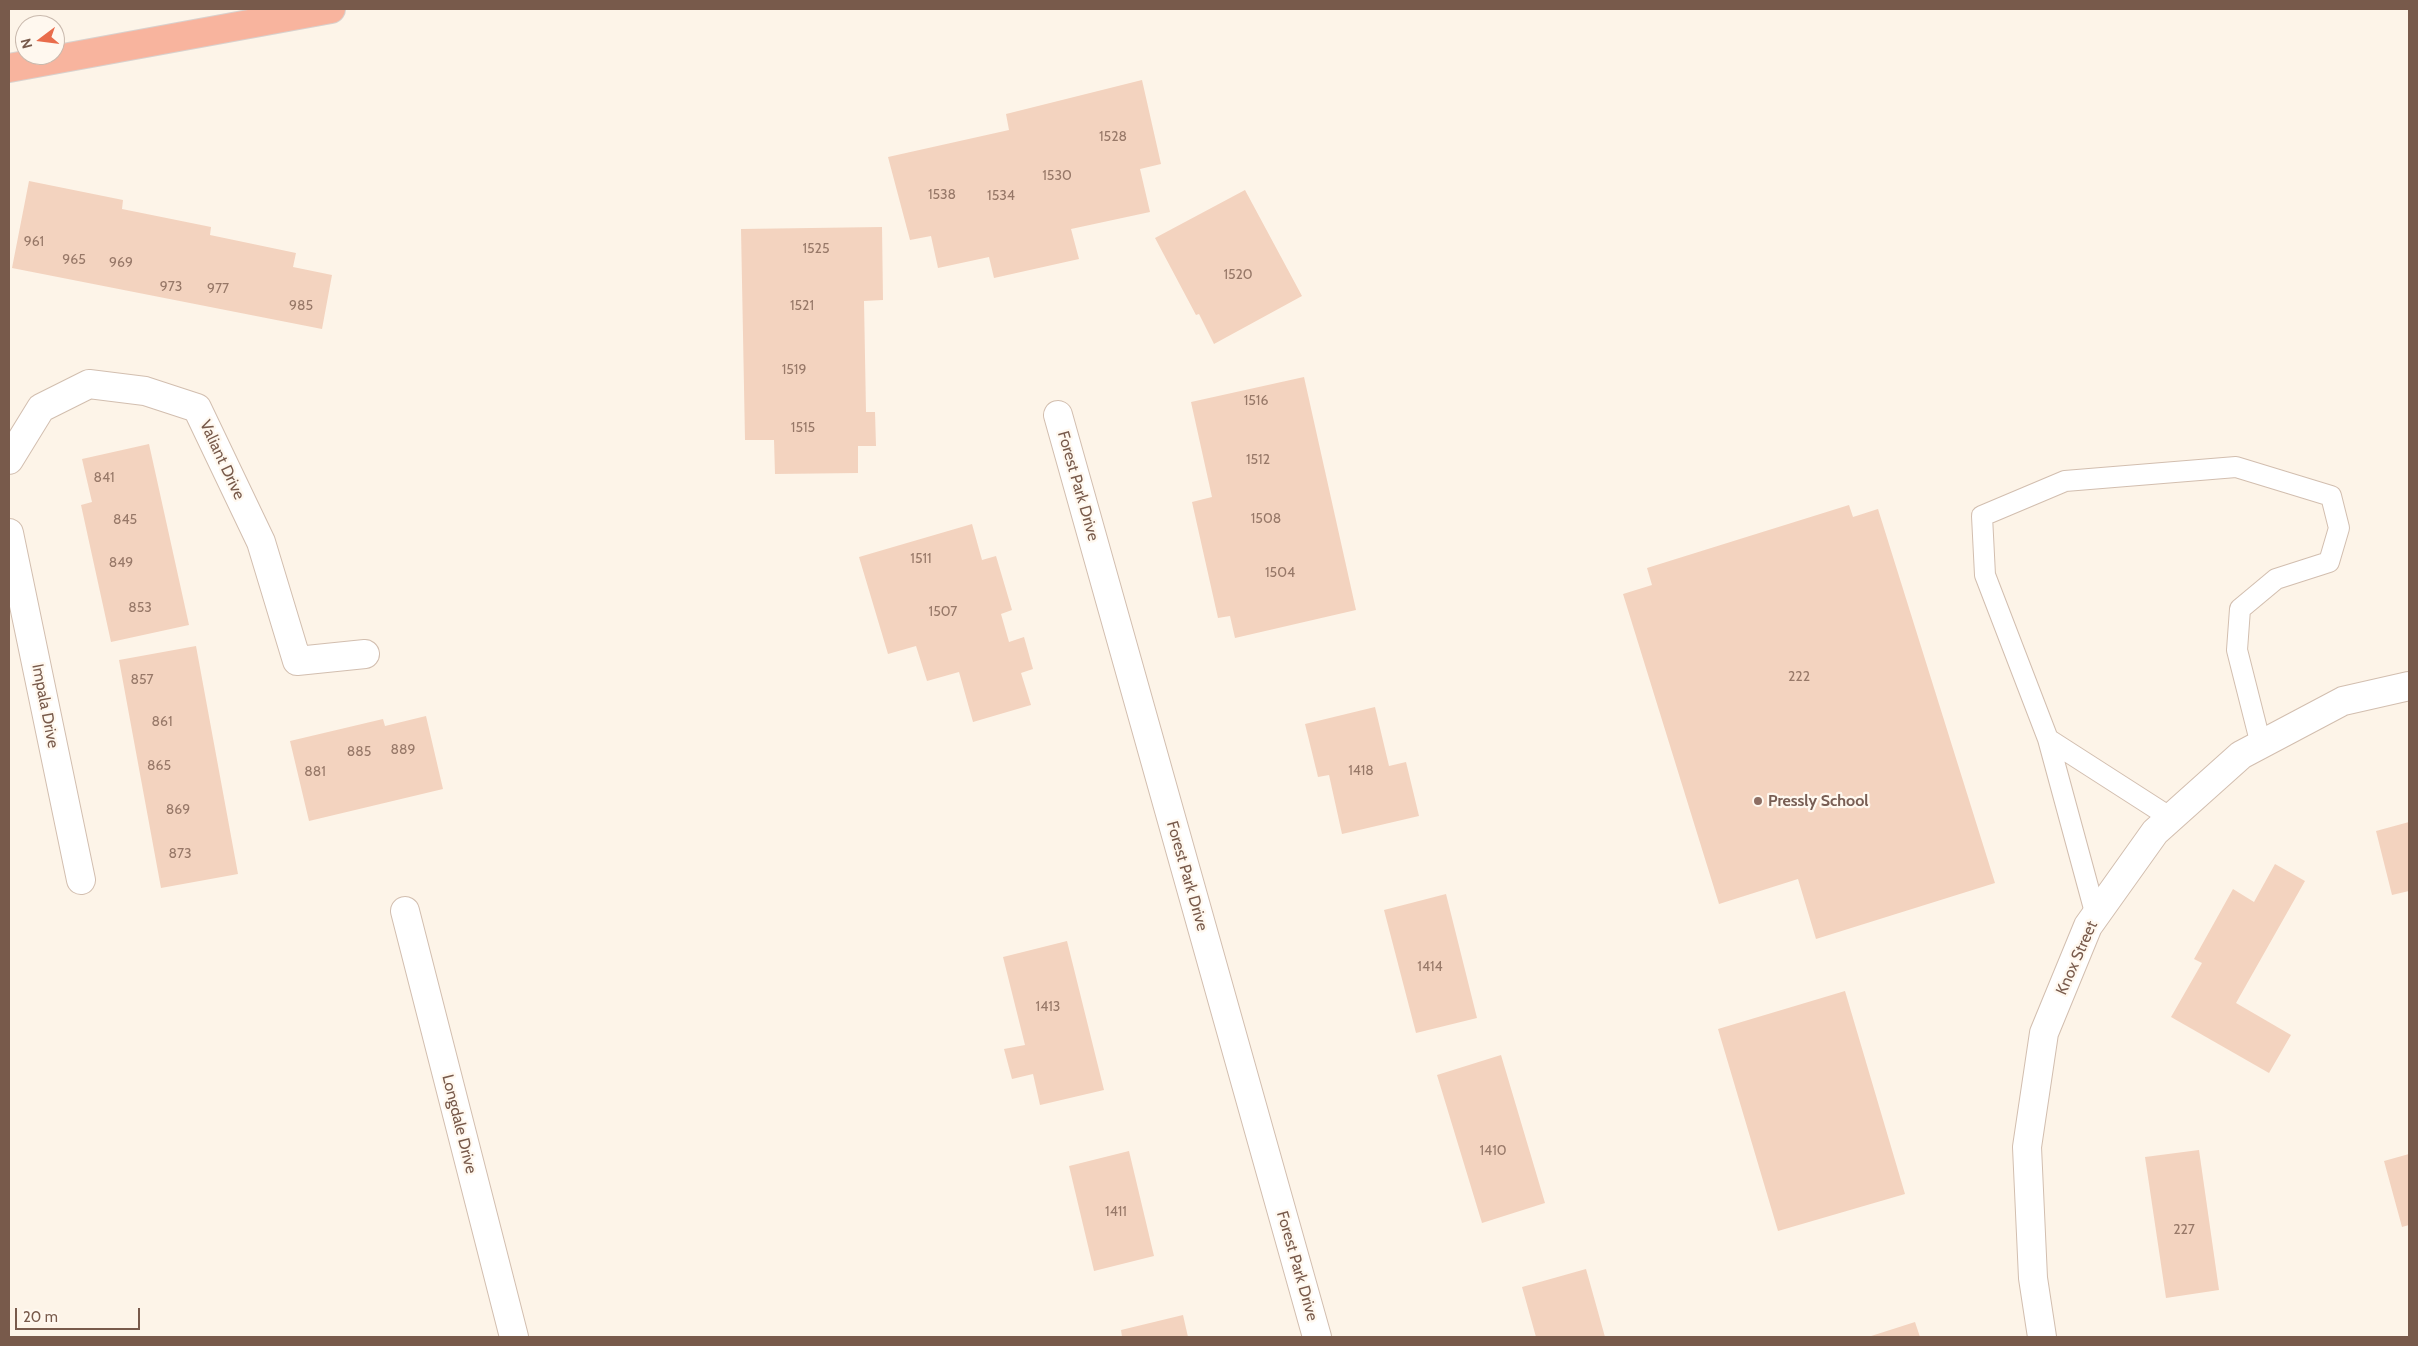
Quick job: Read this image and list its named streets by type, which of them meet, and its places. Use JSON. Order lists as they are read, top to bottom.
{
  "streets": {
    "street": [
      "Valiant Drive",
      "Forest Park Drive",
      "Impala Drive",
      "Knox Street",
      "Longdale Drive"
    ]
  },
  "places": ["Pressly School"],
  "house_numbers": [
    "1528",
    "1530",
    "1538",
    "1534",
    "961",
    "1525",
    "965",
    "969",
    "1520",
    "973",
    "977",
    "985",
    "1521",
    "1519",
    "1516",
    "1515",
    "1512",
    "841",
    "1508",
    "845",
    "1511",
    "849",
    "1504",
    "853",
    "1507",
    "222",
    "857",
    "861",
    "889",
    "885",
    "865",
    "1418",
    "881",
    "869",
    "873",
    "1414",
    "1413",
    "1410",
    "1411",
    "227"
  ],
  "scale_bar": "20 m",
  "north": "left"
}
